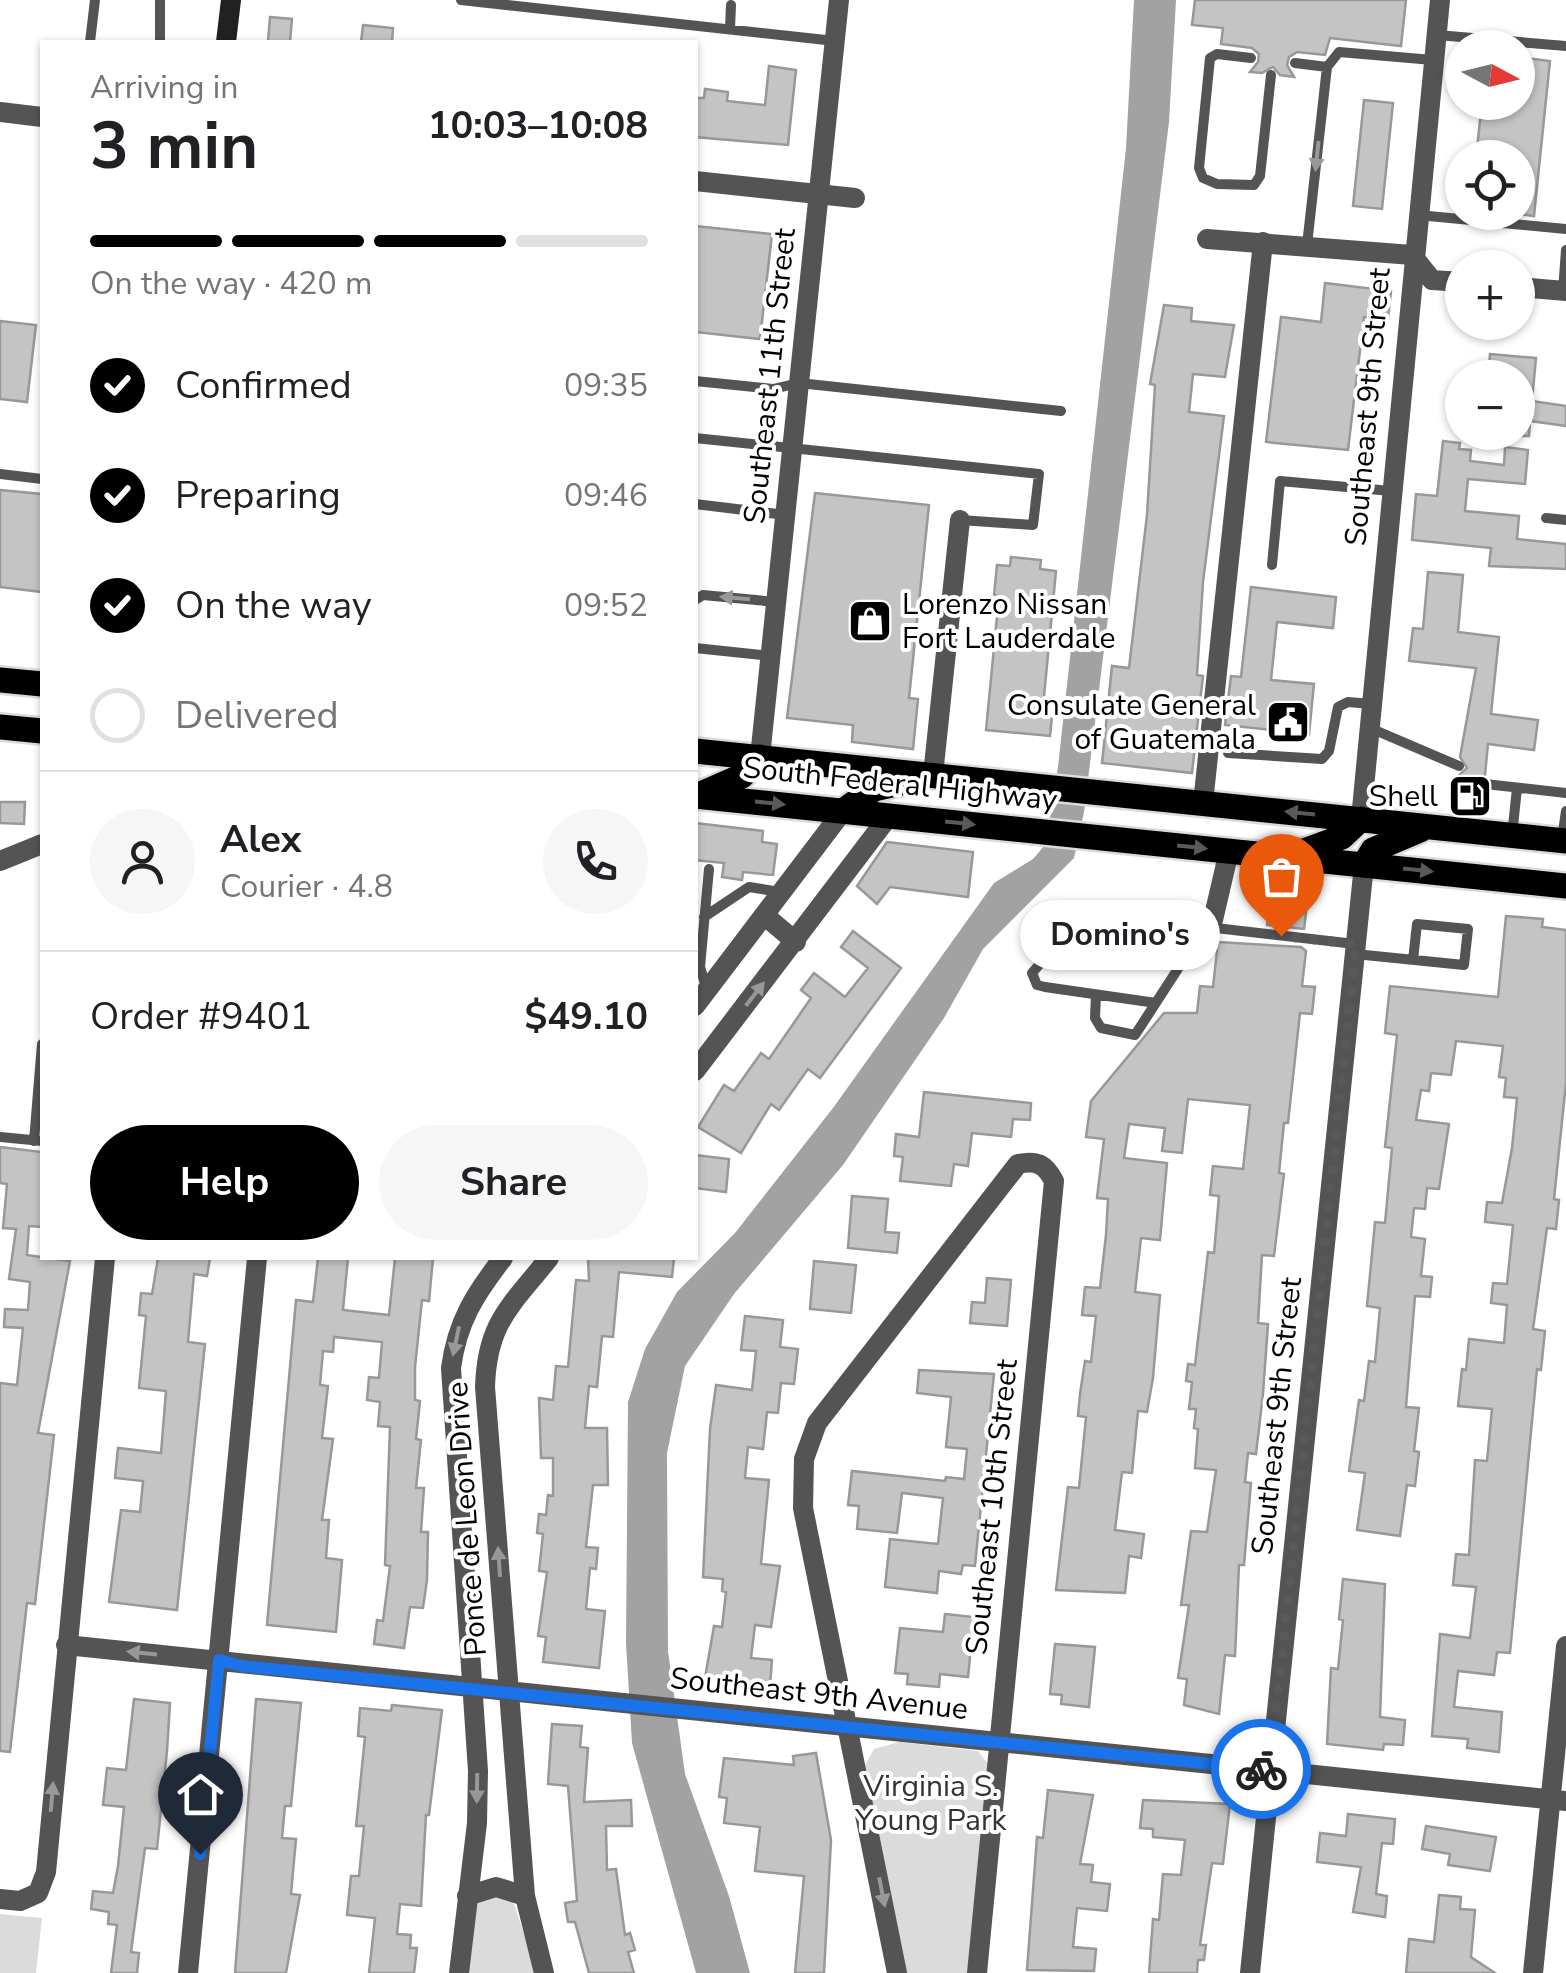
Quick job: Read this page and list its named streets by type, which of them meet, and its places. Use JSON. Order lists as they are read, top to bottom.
{
  "streets": {
    "main road": ["South Federal Highway"],
    "street": [
      "Southeast 11th Street",
      "Southeast 9th Street",
      "Southeast 10th Street",
      "Ponce de Leon Drive",
      "Southeast 9th Avenue"
    ]
  },
  "crossings": [
    ["Southeast 11th Street", "South Federal Highway"],
    ["Southeast 9th Street", "South Federal Highway"],
    ["Southeast 9th Street", "Southeast 9th Avenue"],
    ["Southeast 10th Street", "Southeast 9th Avenue"],
    ["Ponce de Leon Drive", "Southeast 9th Avenue"]
  ],
  "parks": ["Virginia S. Young Park"],
  "places": {
    "shop": ["Lorenzo Nissan Fort Lauderdale"],
    "public building": ["Consulate General of Guatemala"],
    "fuel station": ["Shell"],
    "other": ["Domino's"]
  },
  "north": "right",
  "page": {
    "map_buttons": ["+", "−"],
    "heading": ["3 min", "Arriving in", "10:03–10:08"],
    "panel": [
      "Alex",
      "Courier · 4.8",
      "Order #9401",
      "$49.10"
    ],
    "bar": "On the way · 420 m",
    "list": [
      ["Confirmed", "09:35"],
      ["Preparing", "09:46"],
      ["On the way", "09:52"],
      "Delivered"
    ],
    "bubble": "Domino's",
    "buttons": ["Help", "Share"]
  }
}
